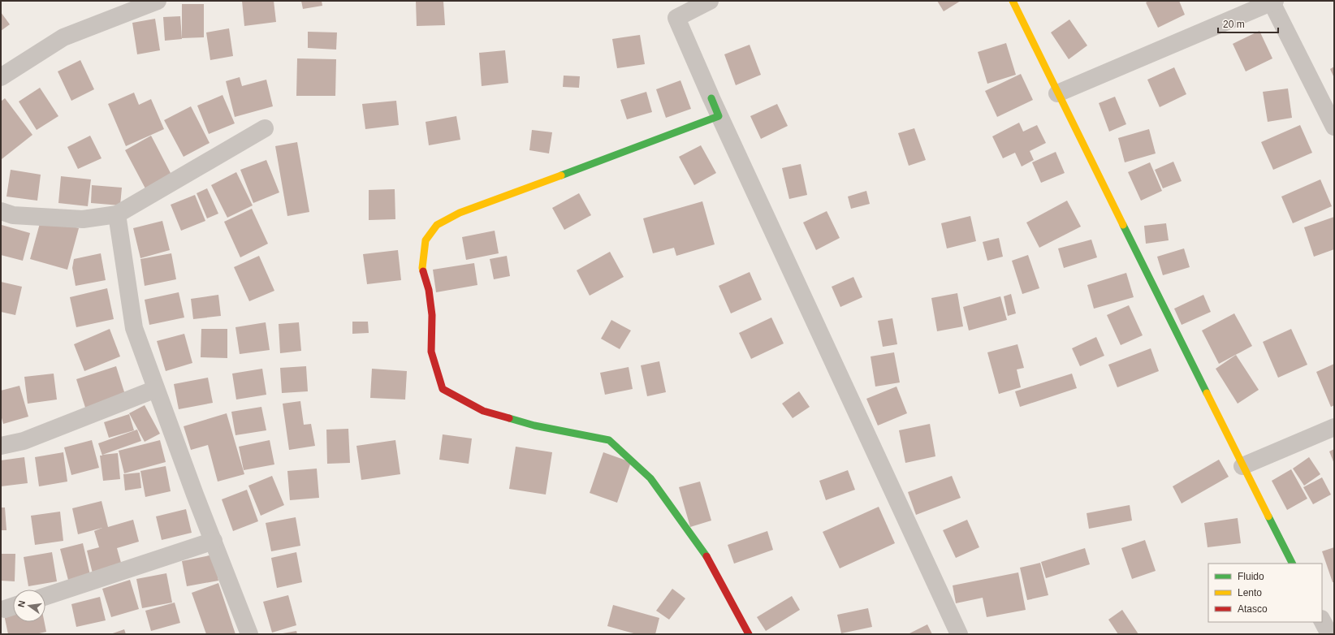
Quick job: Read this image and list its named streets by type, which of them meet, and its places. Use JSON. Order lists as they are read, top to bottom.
{
  "legend": ["Fluido", "Lento", "Atasco"],
  "scale_bar": "20 m",
  "north": "left"
}
